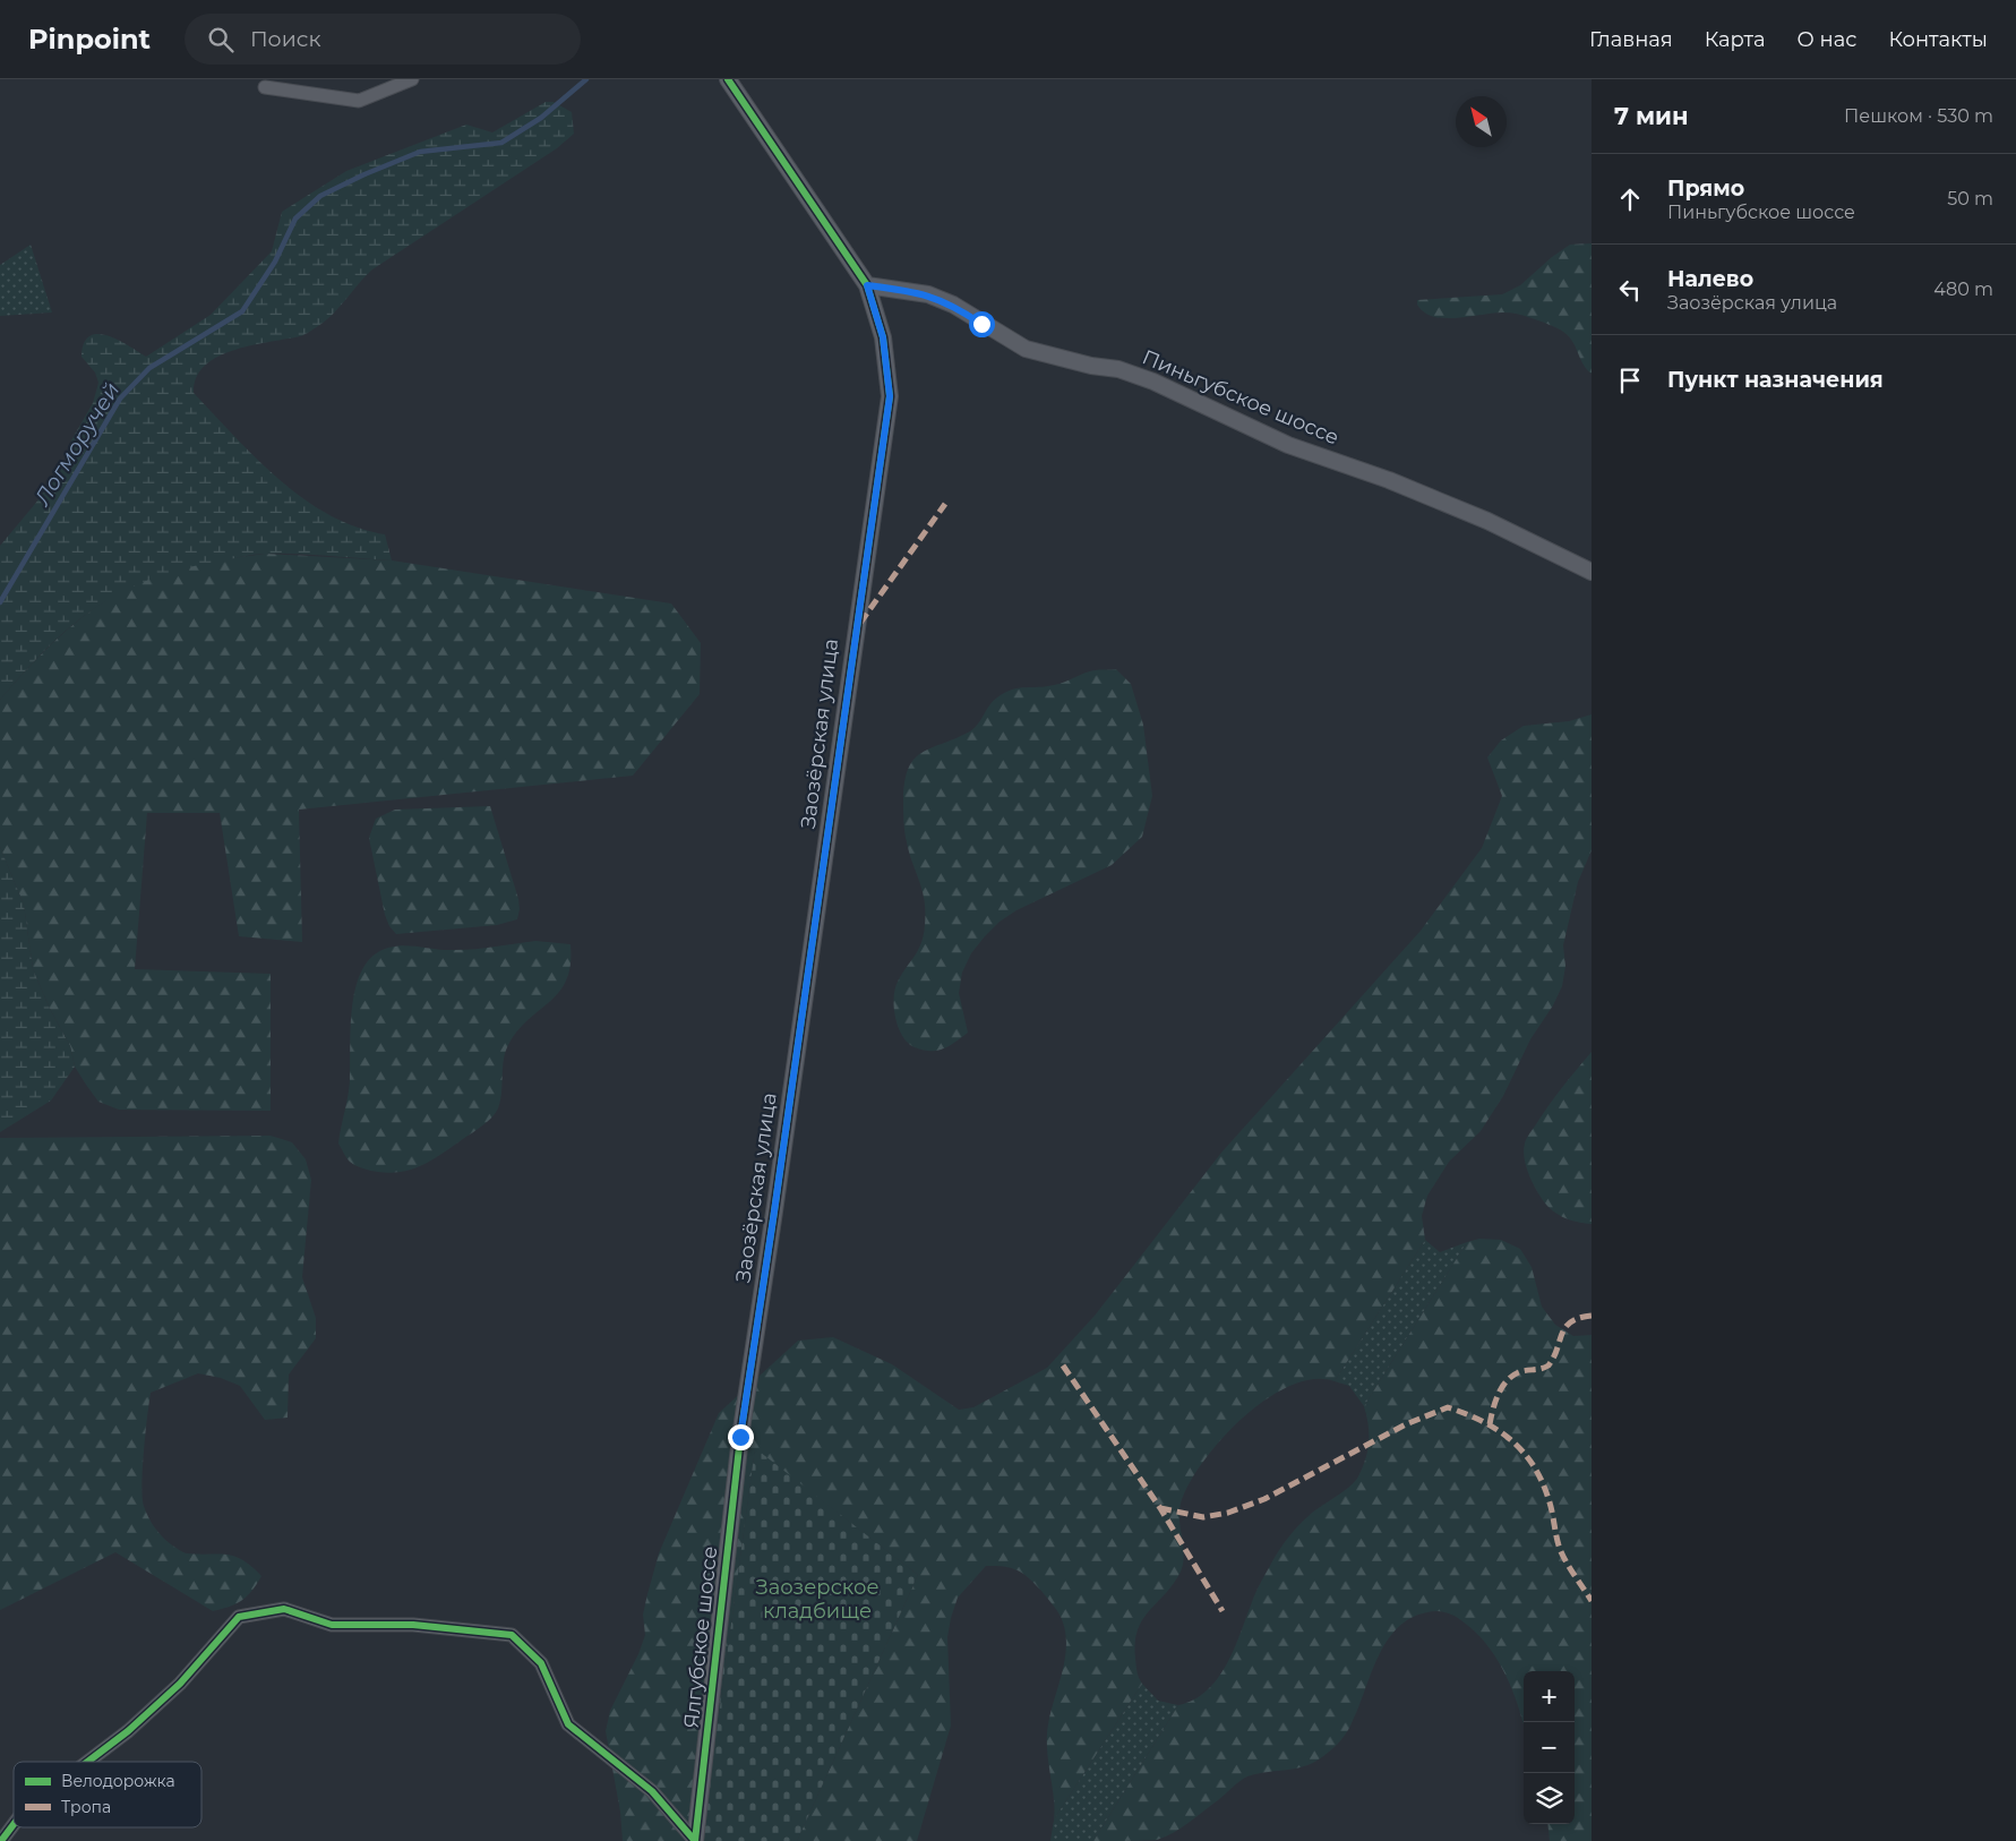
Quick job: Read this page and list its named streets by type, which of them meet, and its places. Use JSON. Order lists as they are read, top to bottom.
{
  "streets": {
    "street": ["Пиньгубское шоссе", "Заозёрская улица", "Ялгубское шоссе"]
  },
  "crossings": [
    ["Пиньгубское шоссе", "Заозёрская улица"],
    ["Заозёрская улица", "Ялгубское шоссе"]
  ],
  "water": ["Логморучей"],
  "parks": ["Заозерское кладбище"],
  "legend": ["Велодорожка", "Тропа"],
  "north": "top left",
  "page": {
    "header": "Pinpoint",
    "search": "Поиск",
    "nav": [
      "Главная",
      "Карта",
      "О нас",
      "Контакты"
    ],
    "heading": ["7 мин", "Пешком · 530 m"],
    "list": [
      ["Прямо", "Пиньгубское шоссе", "50 m"],
      ["Налево", "Заозёрская улица", "480 m"],
      "Пункт назначения"
    ],
    "map_buttons": ["+", "−"]
  }
}
